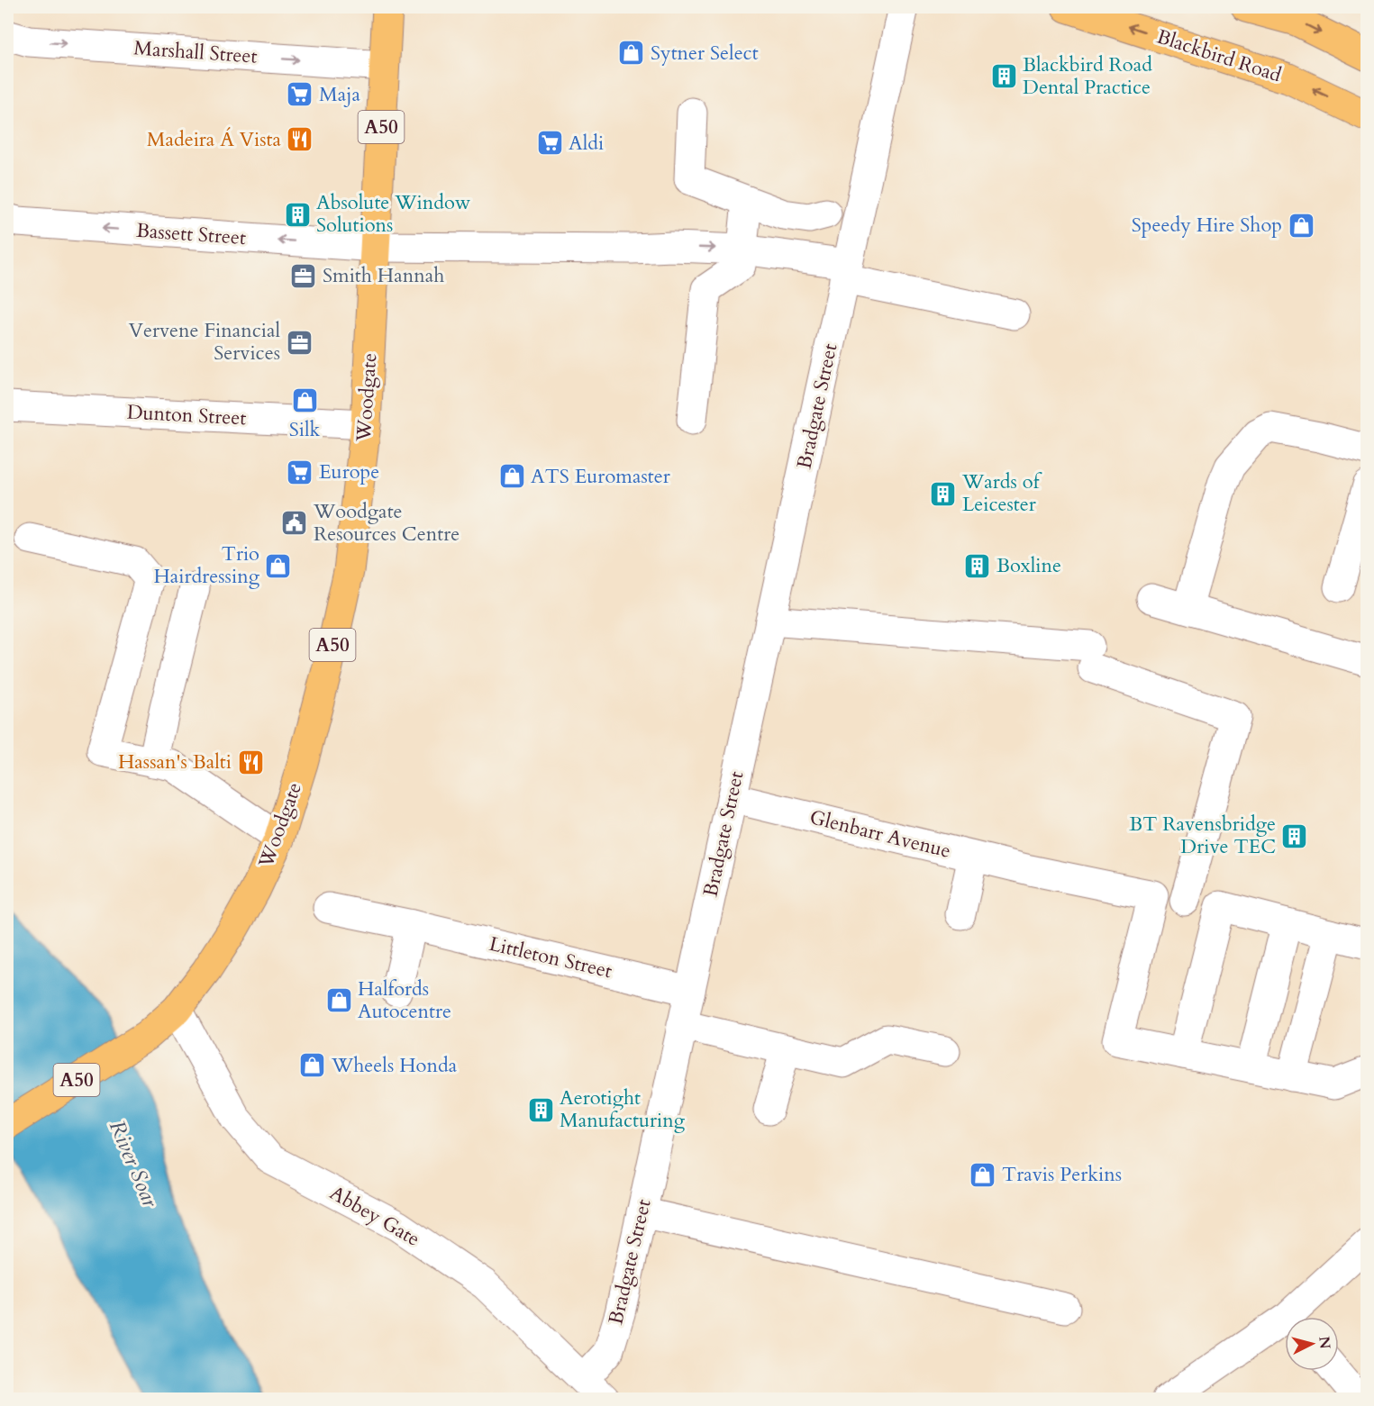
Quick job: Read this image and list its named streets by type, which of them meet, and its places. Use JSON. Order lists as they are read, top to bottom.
{
  "streets": {
    "main road": ["Blackbird Road", "A50", "Woodgate"],
    "street": [
      "Marshall Street",
      "Bassett Street",
      "Bradgate Street",
      "Dunton Street",
      "Glenbarr Avenue",
      "Littleton Street",
      "Abbey Gate"
    ]
  },
  "crossings": [
    ["Marshall Street", "Woodgate"],
    ["A50", "Woodgate"],
    ["A50", "Abbey Gate"],
    ["Bassett Street", "Woodgate"],
    ["Bassett Street", "Bradgate Street"],
    ["Woodgate", "Dunton Street"],
    ["Woodgate", "Abbey Gate"],
    ["Bradgate Street", "Glenbarr Avenue"],
    ["Bradgate Street", "Littleton Street"],
    ["Bradgate Street", "Abbey Gate"]
  ],
  "one_way": ["Marshall Street"],
  "water": ["River Soar"],
  "places": {
    "shop": [
      "Sytner Select",
      "Speedy Hire Shop",
      "Silk",
      "ATS Euromaster",
      "Trio Hairdressing",
      "Halfords Autocentre",
      "Wheels Honda",
      "Travis Perkins"
    ],
    "building": [
      "Blackbird Road Dental Practice",
      "Absolute Window Solutions",
      "Wards of Leicester",
      "Boxline",
      "BT Ravensbridge Drive TEC",
      "Aerotight Manufacturing"
    ],
    "supermarket": ["Maja", "Aldi", "Europe"],
    "restaurant": ["Madeira Á Vista", "Hassan's Balti"],
    "office": ["Smith Hannah", "Vervene Financial Services"],
    "public building": ["Woodgate Resources Centre"]
  },
  "north": "right"
}
